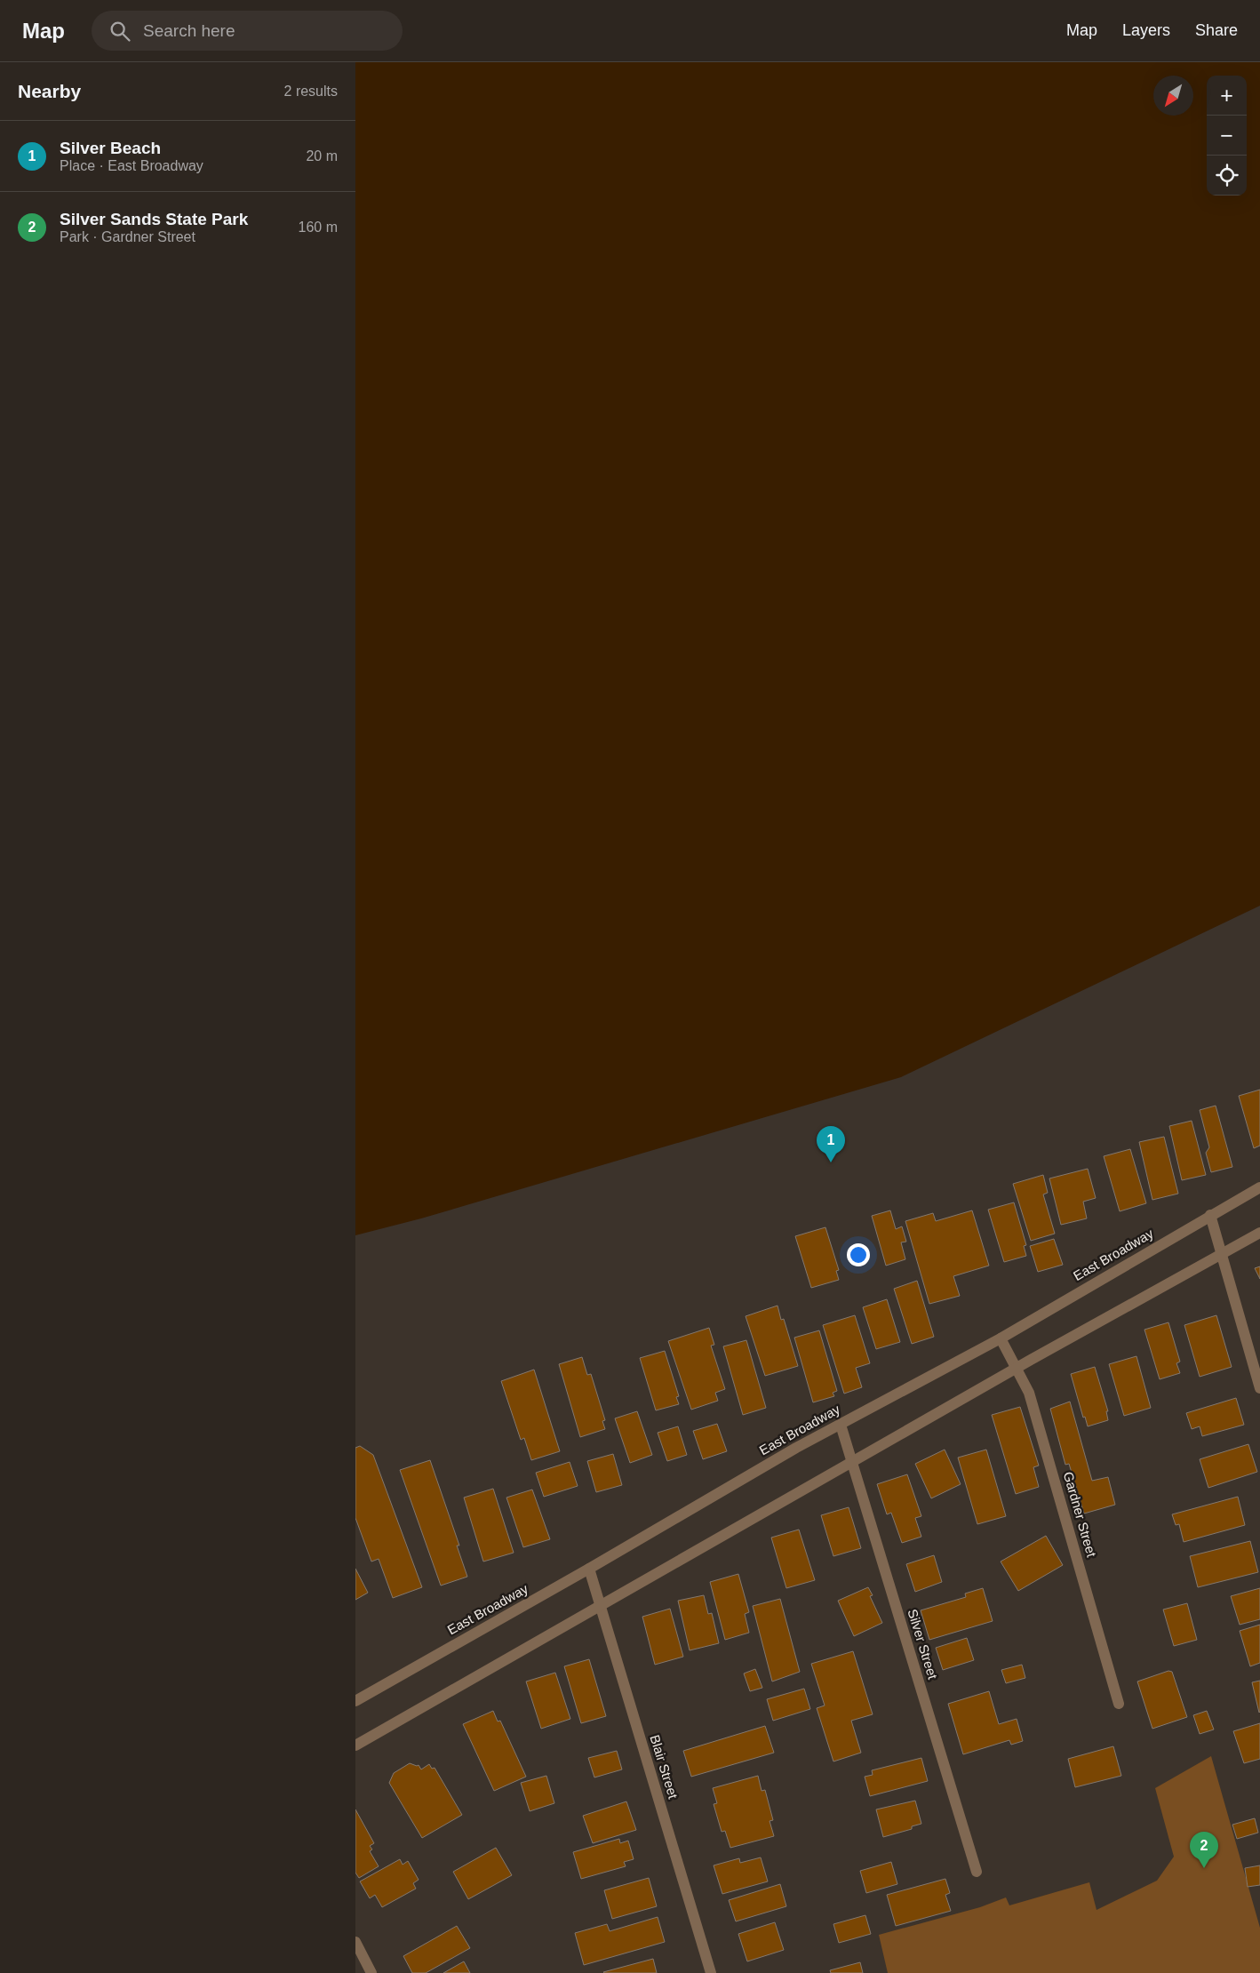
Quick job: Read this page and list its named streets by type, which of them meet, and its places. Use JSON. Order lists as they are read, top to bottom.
{
  "streets": {
    "street": [
      "East Broadway",
      "Gardner Street",
      "Silver Street",
      "Blair Street"
    ]
  },
  "crossings": [
    ["East Broadway", "Gardner Street"],
    ["East Broadway", "Silver Street"],
    ["East Broadway", "Blair Street"]
  ],
  "north": "bottom left",
  "page": {
    "header": "Map",
    "search": "Search here",
    "nav": ["Map", "Layers", "Share"],
    "heading": ["Nearby", "2 results"],
    "map_buttons": ["+", "−"],
    "list": [
      {
        "mark": "1",
        "name": "Silver Beach",
        "note": "Place · East Broadway",
        "value": "20 m"
      },
      {
        "mark": "2",
        "name": "Silver Sands State Park",
        "note": "Park · Gardner Street",
        "value": "160 m"
      }
    ],
    "pins": ["1", "2"]
  }
}
